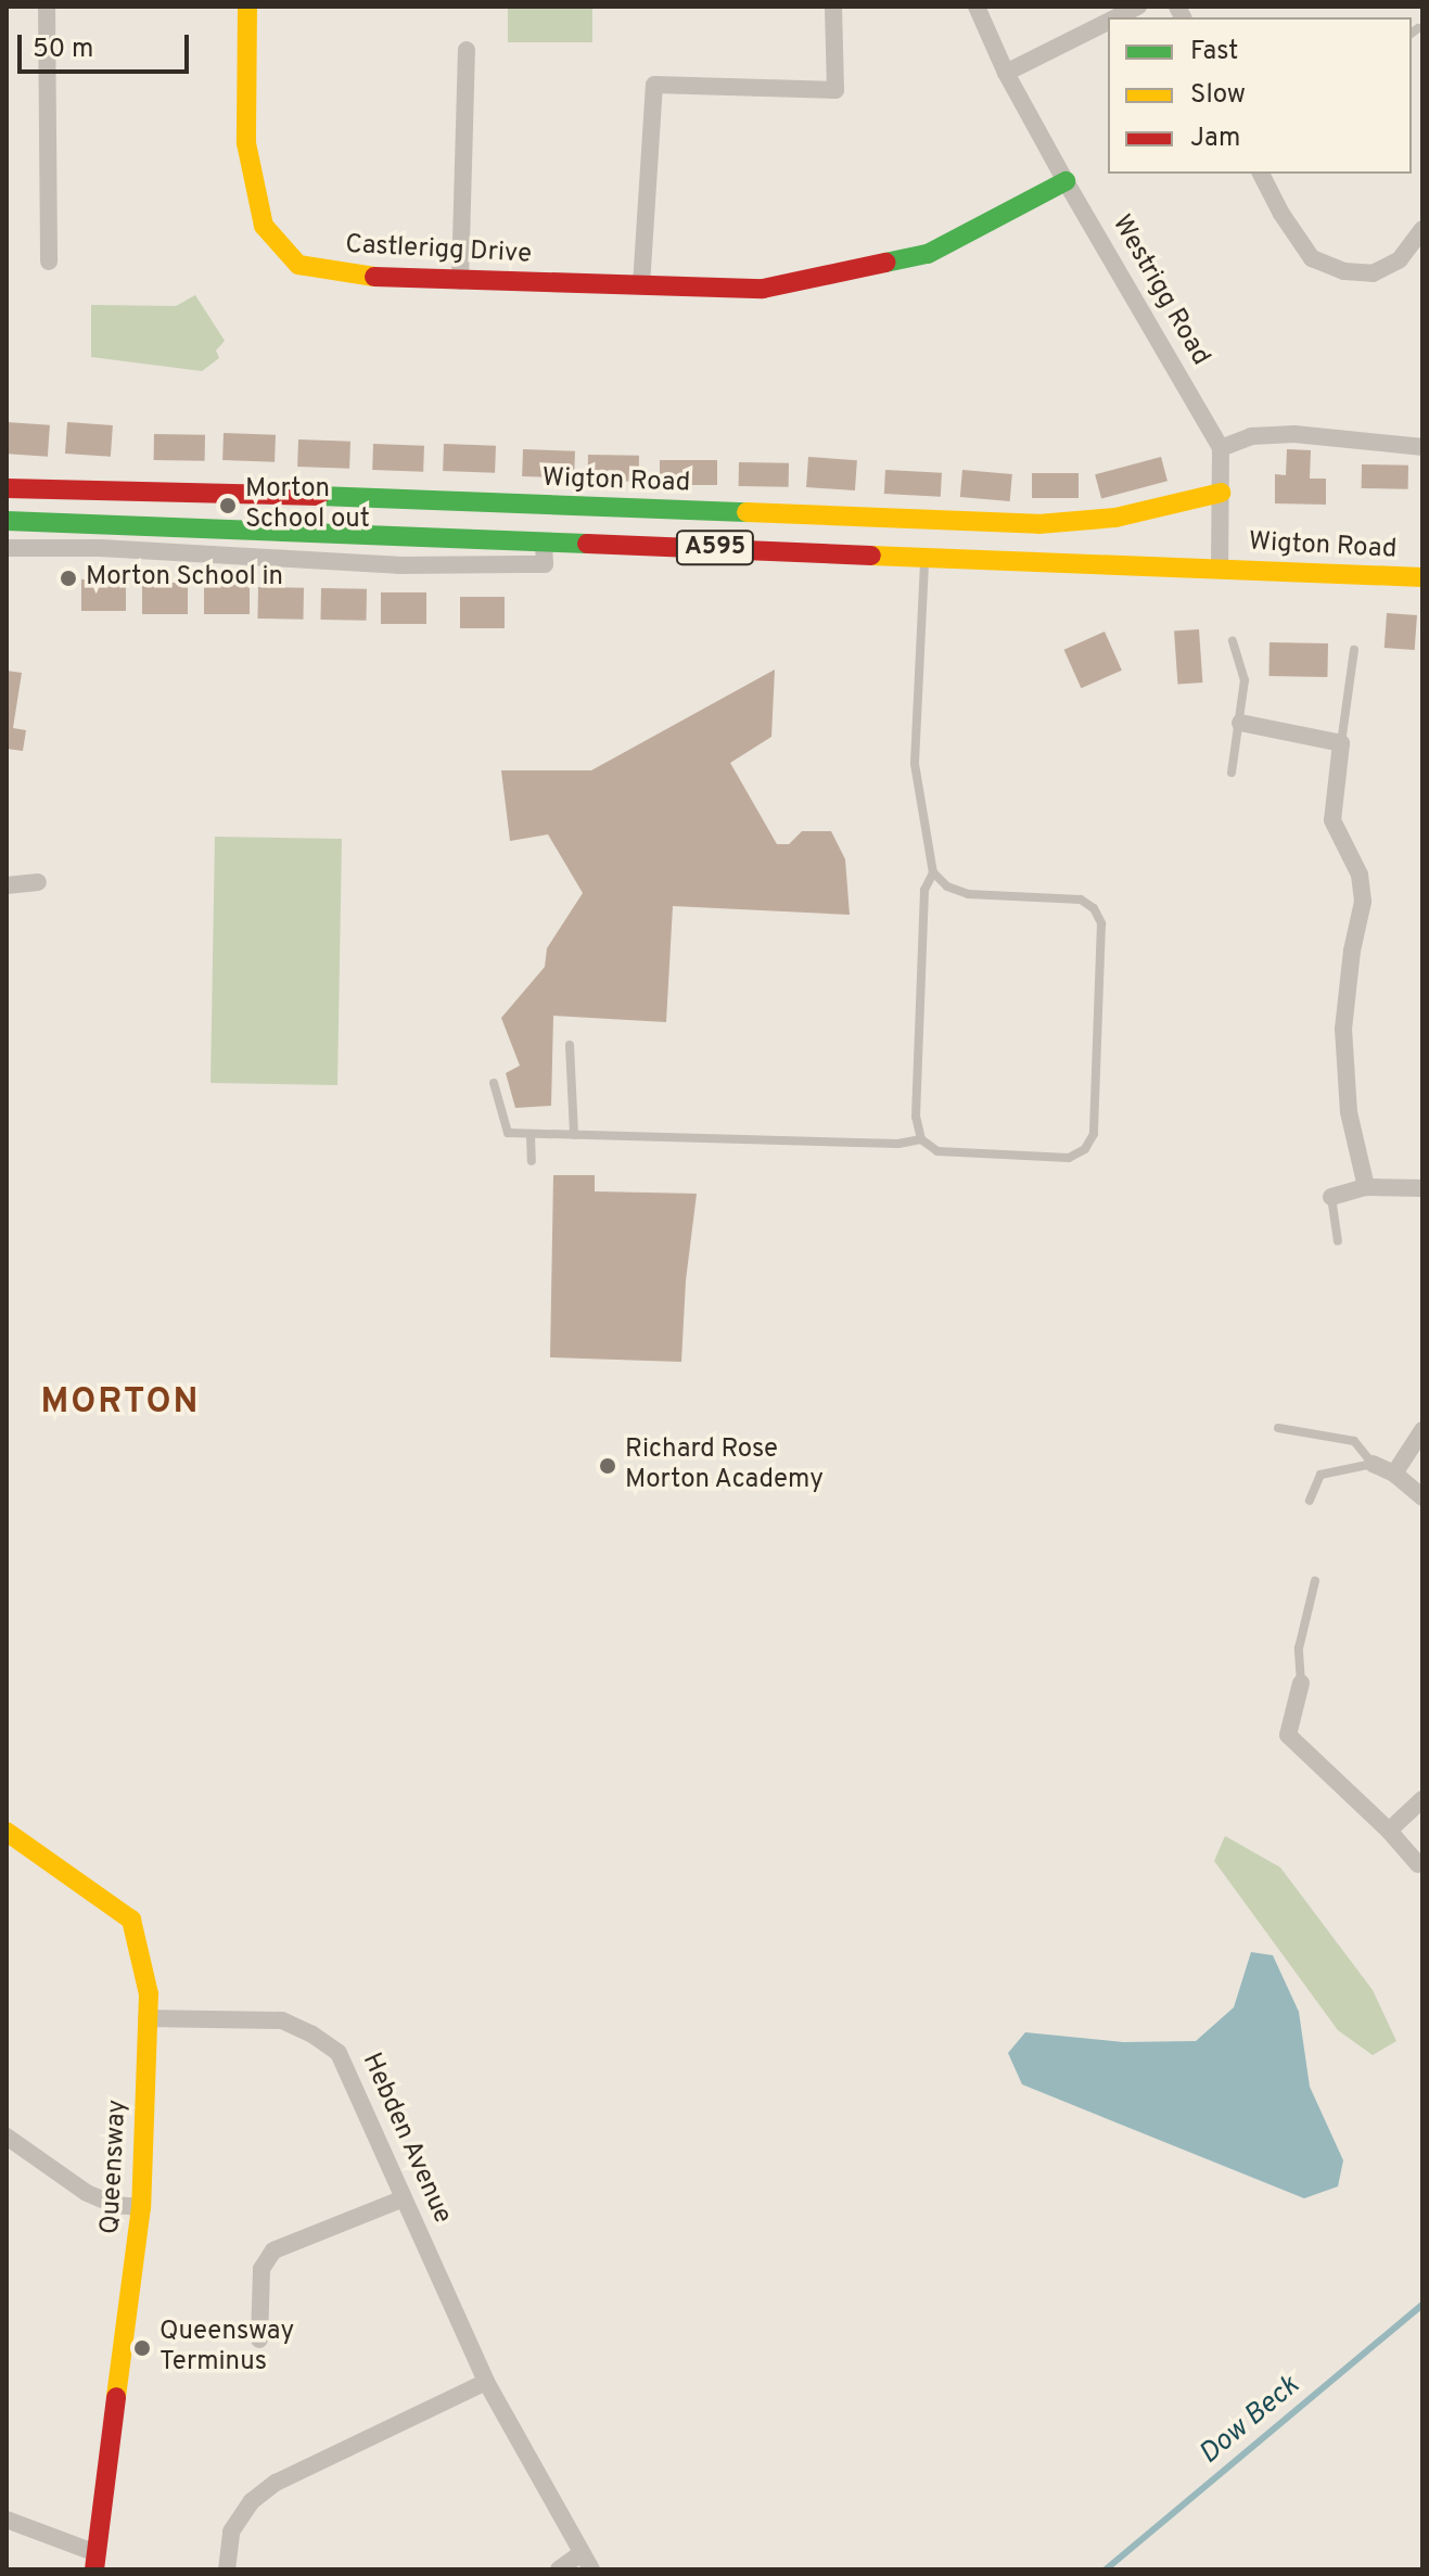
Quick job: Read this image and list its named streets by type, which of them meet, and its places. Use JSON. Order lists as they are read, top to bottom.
{
  "streets": {
    "street": [
      "Castlerigg Drive",
      "Westrigg Road",
      "Wigton Road",
      "A595",
      "Hebden Avenue",
      "Queensway"
    ]
  },
  "crossings": [
    ["Castlerigg Drive", "Westrigg Road"],
    ["Hebden Avenue", "Queensway"]
  ],
  "districts": ["MORTON"],
  "water": ["Dow Beck"],
  "places": [
    "Morton School out",
    "Morton School in",
    "Richard Rose Morton Academy",
    "Queensway Terminus"
  ],
  "legend": ["Fast", "Slow", "Jam"],
  "scale_bar": "50 m"
}
